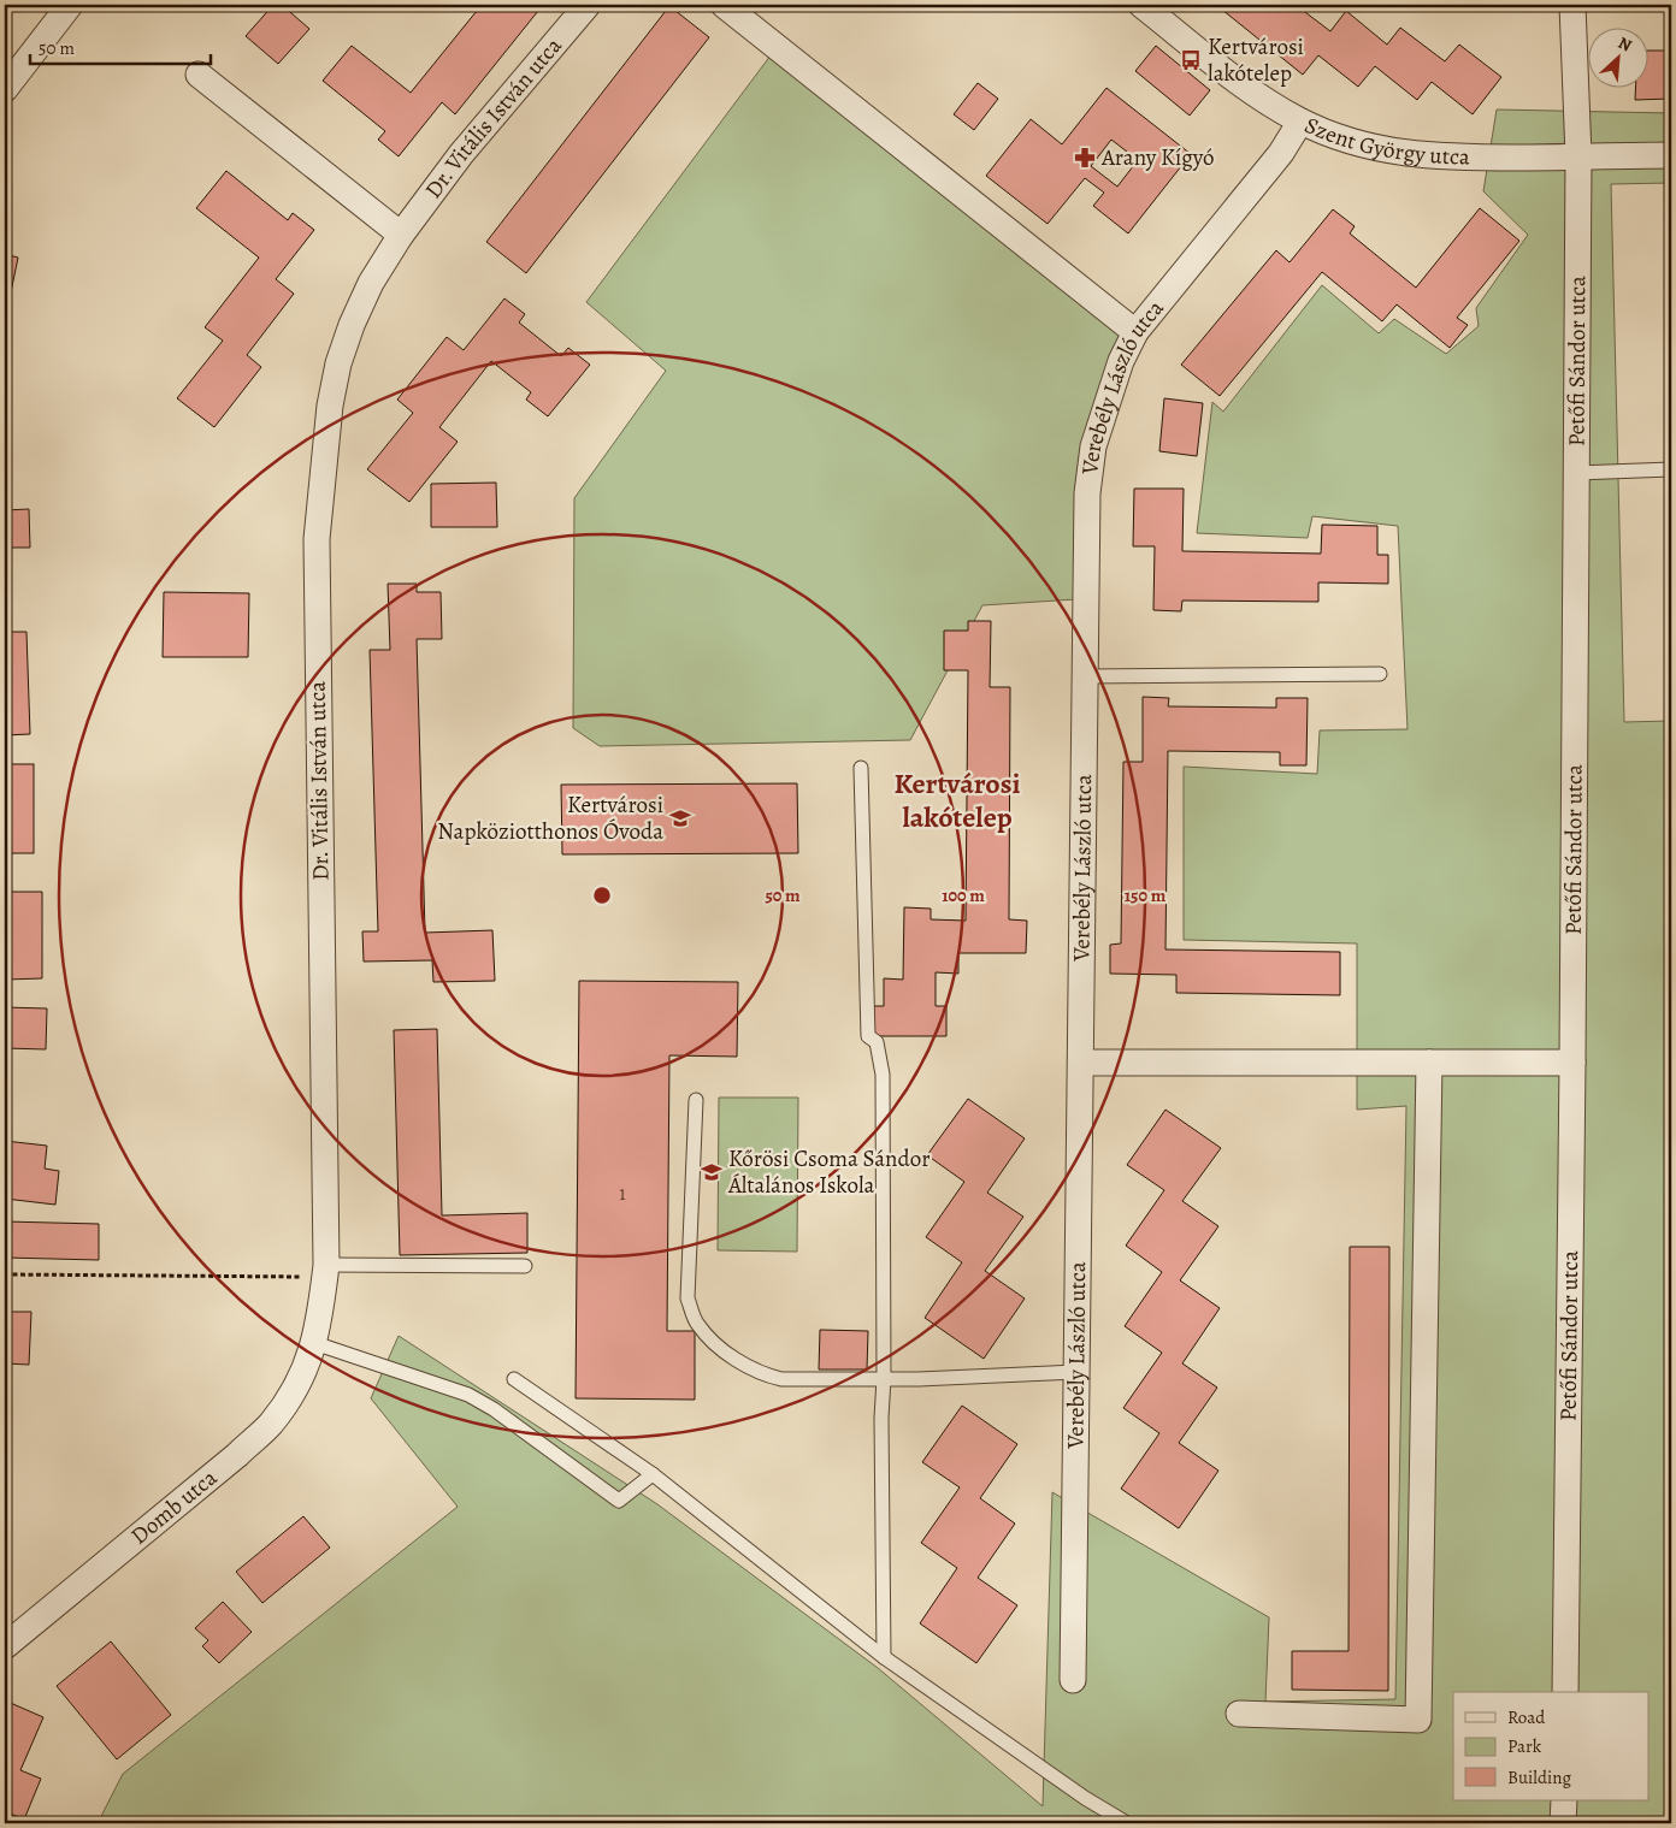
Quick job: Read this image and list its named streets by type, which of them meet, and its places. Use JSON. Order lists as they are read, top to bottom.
{
  "streets": {
    "street": [
      "Dr. Vitális István utca",
      "Szent György utca",
      "Petőfi Sándor utca",
      "Verebély László utca",
      "Domb utca"
    ]
  },
  "crossings": [
    ["Dr. Vitális István utca", "Domb utca"],
    ["Szent György utca", "Petőfi Sándor utca"],
    ["Szent György utca", "Verebély László utca"]
  ],
  "districts": ["Kertvárosi lakótelep"],
  "places": {
    "bus stop": ["Kertvárosi lakótelep"],
    "pharmacy": ["Arany Kígyó"],
    "school or university": ["Kertvárosi Napköziotthonos Óvoda", "Kőrösi Csoma Sándor Általános Iskola"]
  },
  "house_numbers": ["1"],
  "legend": ["Road", "Park", "Building"],
  "scale_bar": "50 m",
  "north": "top right",
  "rings": ["50 m", "100 m", "150 m"]
}
